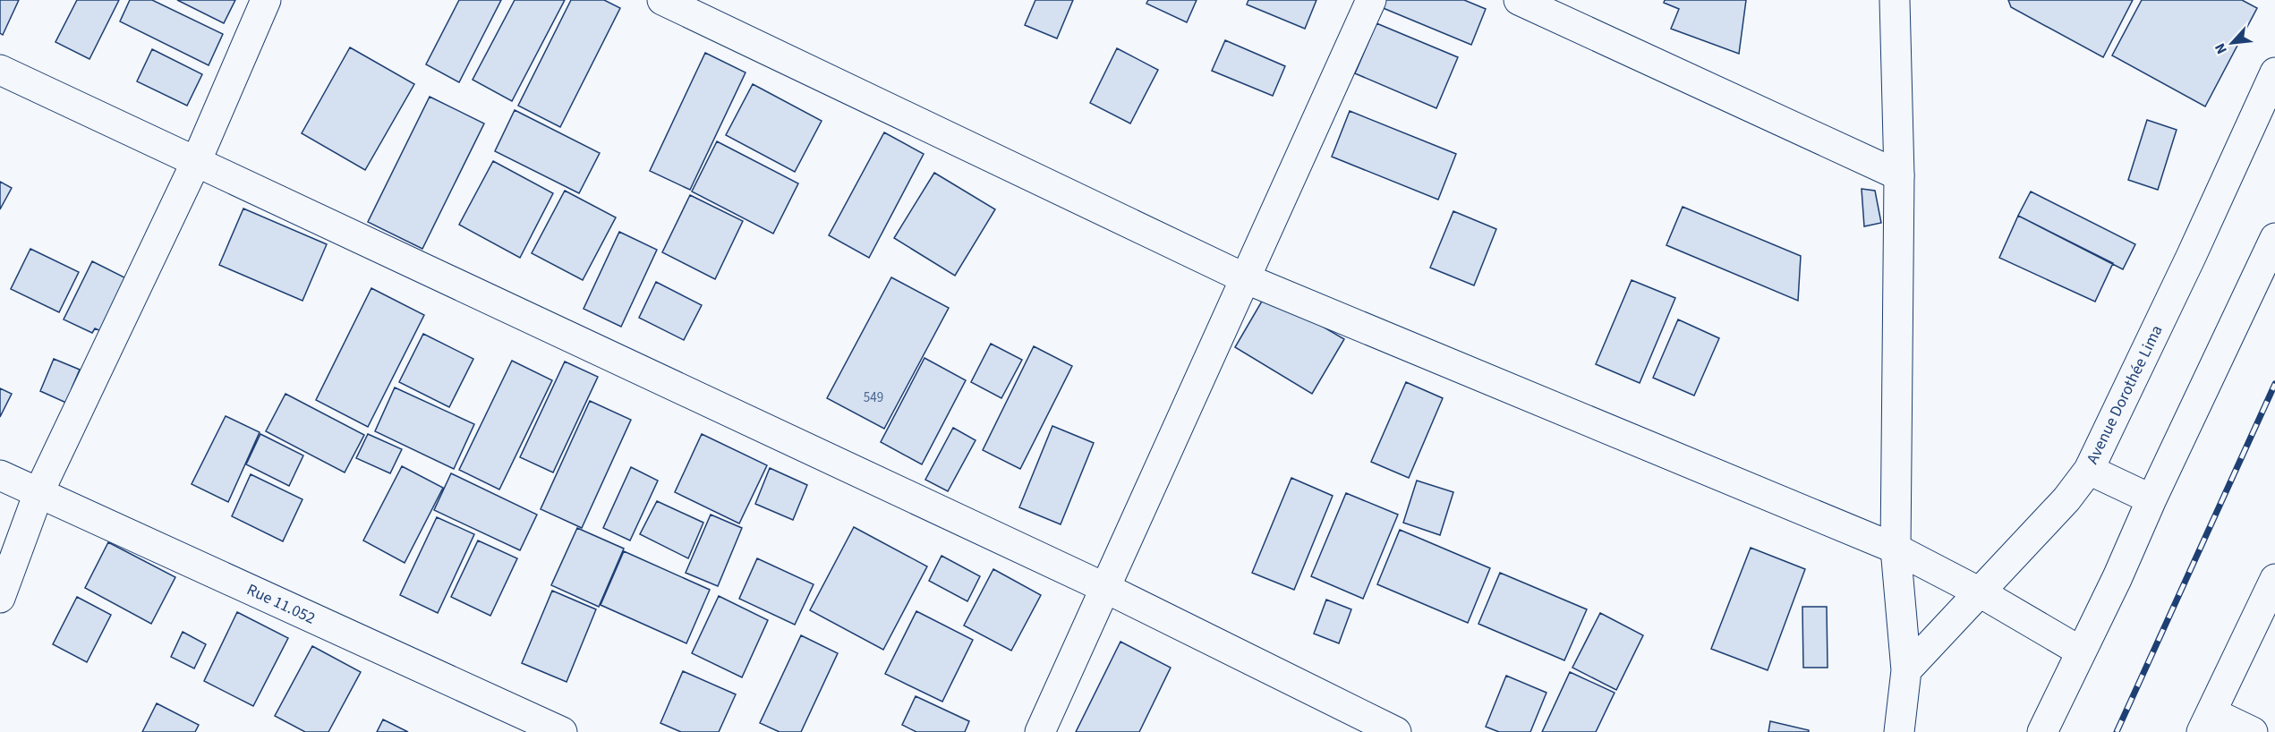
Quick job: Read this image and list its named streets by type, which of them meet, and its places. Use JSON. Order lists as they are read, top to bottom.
{
  "streets": {
    "street": ["Avenue Dorothée Lima", "Rue 11.052"]
  },
  "house_numbers": ["549"],
  "north": "bottom left"
}
